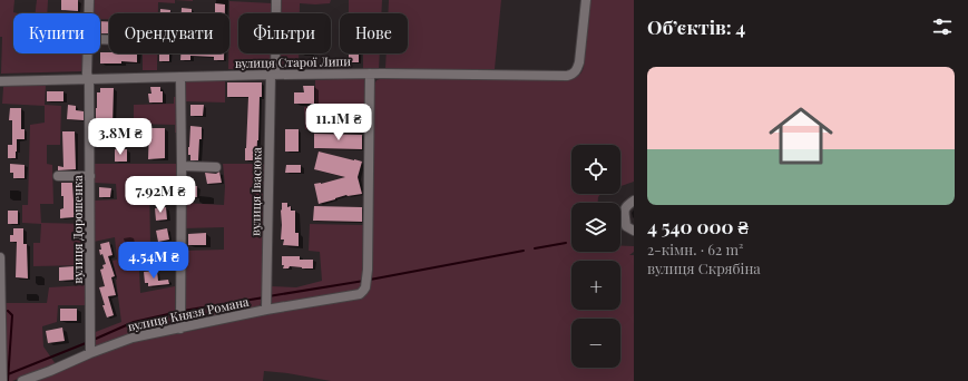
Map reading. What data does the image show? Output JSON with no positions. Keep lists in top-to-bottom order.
{
  "streets": {
    "street": [
      "вулиця Старої Липи",
      "вулиця Івасюка",
      "вулиця Дорошенка",
      "вулиця Князя Романа"
    ]
  },
  "crossings": [
    ["вулиця Старої Липи", "вулиця Івасюка"],
    ["вулиця Старої Липи", "вулиця Дорошенка"],
    ["вулиця Старої Липи", "вулиця Князя Романа"],
    ["вулиця Івасюка", "вулиця Князя Романа"],
    ["вулиця Дорошенка", "вулиця Князя Романа"]
  ],
  "page": {
    "heading": "Об’єктів: 4",
    "chip": [
      "Купити",
      "Орендувати",
      "Фільтри",
      "Нове"
    ],
    "list": [
      {
        "name": "4 540 000 ₴",
        "note": "2-кімн. · 62 m² · вулиця Скрябіна"
      }
    ],
    "price": [
      "11.1M ₴",
      "3.8M ₴",
      "7.92M ₴",
      "4.54M ₴"
    ],
    "map_buttons": ["+", "−"]
  }
}
